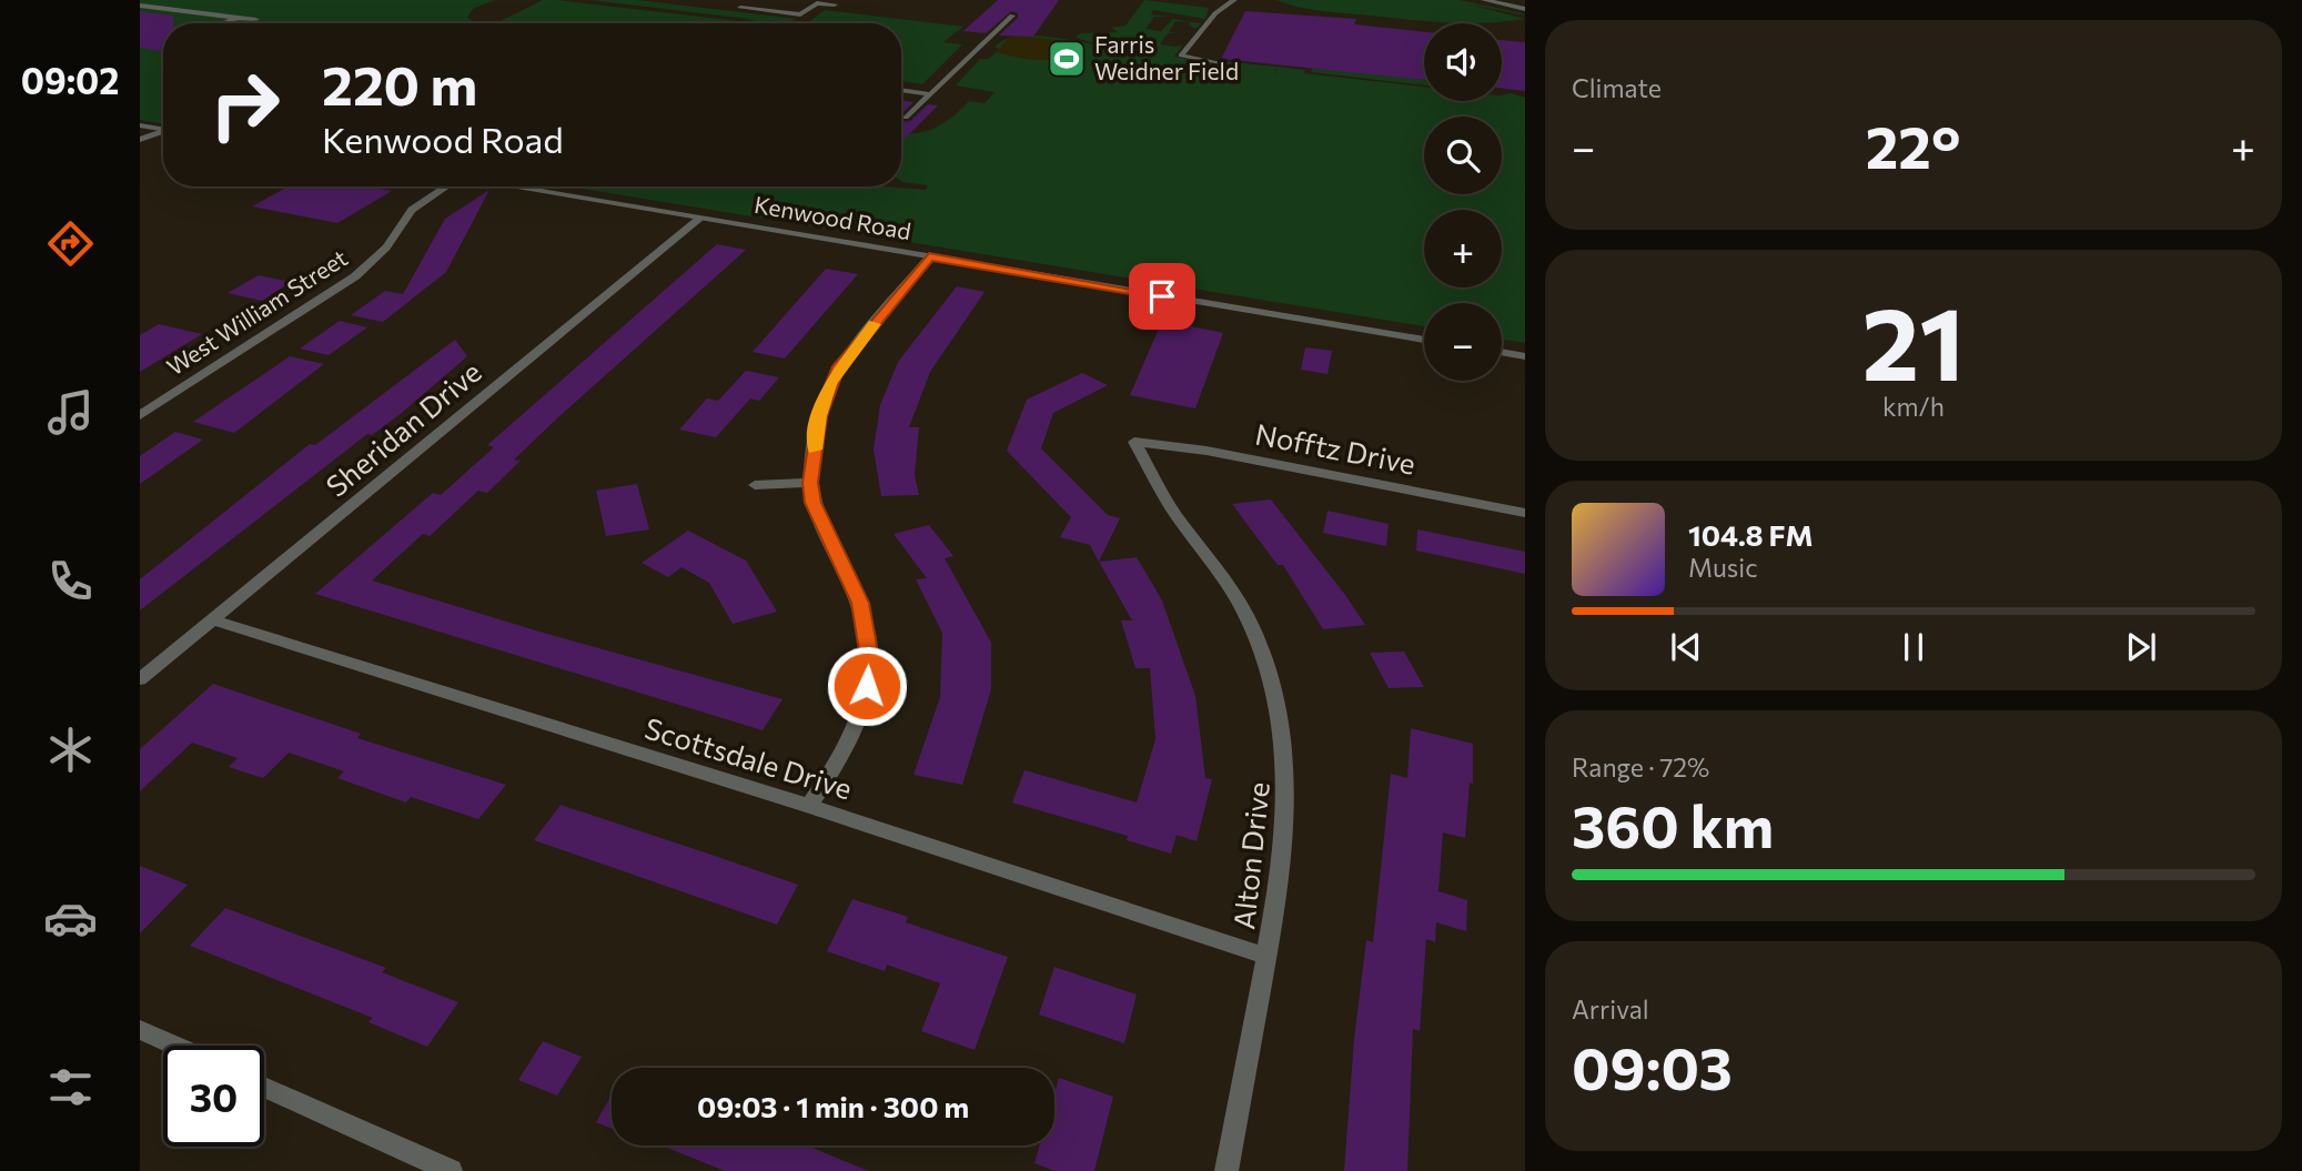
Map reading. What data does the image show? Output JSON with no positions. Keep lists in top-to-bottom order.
{
  "streets": {
    "street": [
      "Kenwood Road",
      "West William Street",
      "Sheridan Drive",
      "Nofftz Drive",
      "Scottsdale Drive",
      "Alton Drive"
    ]
  },
  "crossings": [
    ["Kenwood Road", "Sheridan Drive"],
    ["Sheridan Drive", "Scottsdale Drive"],
    ["Nofftz Drive", "Alton Drive"],
    ["Scottsdale Drive", "Alton Drive"]
  ],
  "places": {
    "sports": ["Farris Weidner Field"]
  },
  "page": {
    "tabs": "09:02",
    "tile": [
      "Climate",
      ["21", "km/h"],
      ["Range · 72%", "360 km"],
      ["Arrival", "09:03"]
    ],
    "map_buttons": ["+", "−"],
    "turn": ["220 m", "Kenwood Road"],
    "heat": ["−", "22°", "+"],
    "song": ["104.8 FM", "Music"],
    "limit": "30",
    "trip": "09:03 · 1 min · 300 m"
  }
}
